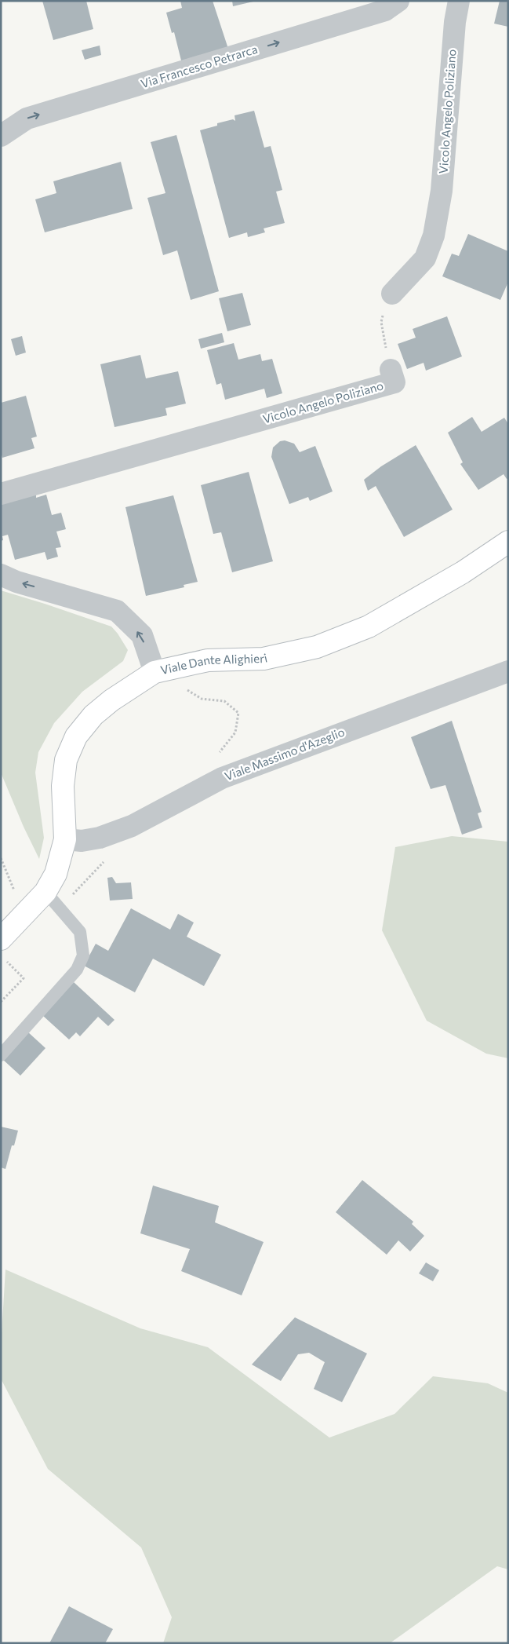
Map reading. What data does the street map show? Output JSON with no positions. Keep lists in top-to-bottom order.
{
  "streets": {
    "main road": ["Viale Dante Alighieri"],
    "street": ["Via Francesco Petrarca", "Vicolo Angelo Poliziano", "Viale Massimo d'Azeglio"]
  },
  "crossings": [
    ["Viale Dante Alighieri", "Viale Massimo d'Azeglio"]
  ],
  "one_way": ["Via Francesco Petrarca"]
}
